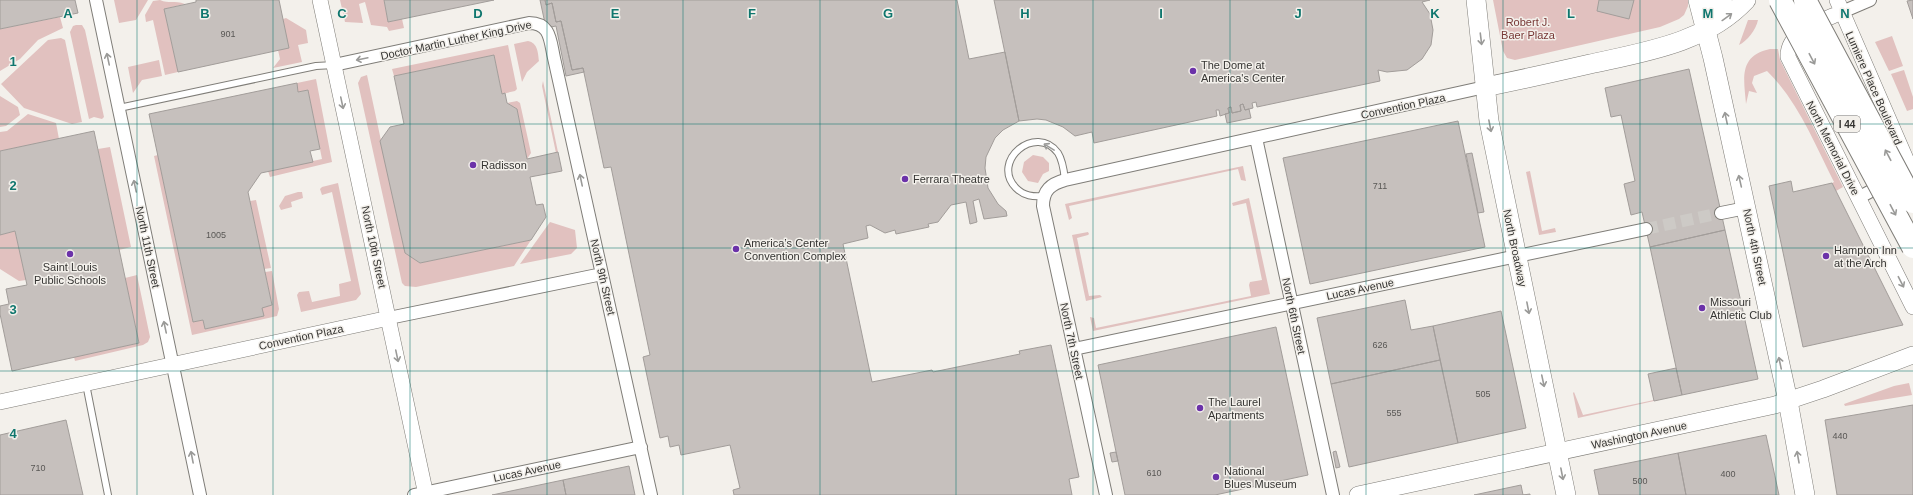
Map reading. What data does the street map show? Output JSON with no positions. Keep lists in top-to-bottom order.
{
  "streets": {
    "highway": ["I 44"],
    "main road": [
      "Convention Plaza",
      "North 4th Street",
      "North Broadway",
      "Washington Avenue"
    ],
    "street": [
      "Doctor Martin Luther King Drive",
      "Lumiere Place Boulevard",
      "North Memorial Drive",
      "North 11th Street",
      "North 10th Street",
      "North 9th Street",
      "Lucas Avenue",
      "North 6th Street",
      "North 7th Street"
    ]
  },
  "crossings": [
    ["Doctor Martin Luther King Drive", "North 10th Street"],
    ["Doctor Martin Luther King Drive", "North 9th Street"],
    ["Lumiere Place Boulevard", "North Memorial Drive"],
    ["Convention Plaza", "North 11th Street"],
    ["Convention Plaza", "North 10th Street"],
    ["Convention Plaza", "North 4th Street"],
    ["Convention Plaza", "North Broadway"],
    ["Convention Plaza", "North 9th Street"],
    ["Convention Plaza", "North 6th Street"],
    ["Convention Plaza", "North 7th Street"],
    ["North 10th Street", "Lucas Avenue"],
    ["North 4th Street", "Washington Avenue"],
    ["North Broadway", "Lucas Avenue"],
    ["North Broadway", "Washington Avenue"],
    ["North 9th Street", "Lucas Avenue"],
    ["Lucas Avenue", "North 6th Street"],
    ["Lucas Avenue", "North 7th Street"]
  ],
  "one_way": [
    "Doctor Martin Luther King Drive",
    "North 11th Street",
    "North 10th Street",
    "North 4th Street",
    "North Broadway",
    "North 9th Street"
  ],
  "parks": ["Robert J. Baer Plaza"],
  "places": [
    "The Dome at America's Center",
    "Radisson",
    "Ferrara Theatre",
    "America’s Center Convention Complex",
    "Saint Louis Public Schools",
    "Hampton Inn at the Arch",
    "Missouri Athletic Club",
    "The Laurel Apartments",
    "National Blues Museum"
  ],
  "house_numbers": [
    "901",
    "711",
    "1005",
    "626",
    "505",
    "555",
    "440",
    "710",
    "610",
    "400",
    "500"
  ],
  "grid": {
    "columns": [
      "A",
      "B",
      "C",
      "D",
      "E",
      "F",
      "G",
      "H",
      "I",
      "J",
      "K",
      "L",
      "M",
      "N"
    ],
    "rows": [
      "1",
      "2",
      "3",
      "4"
    ]
  }
}
